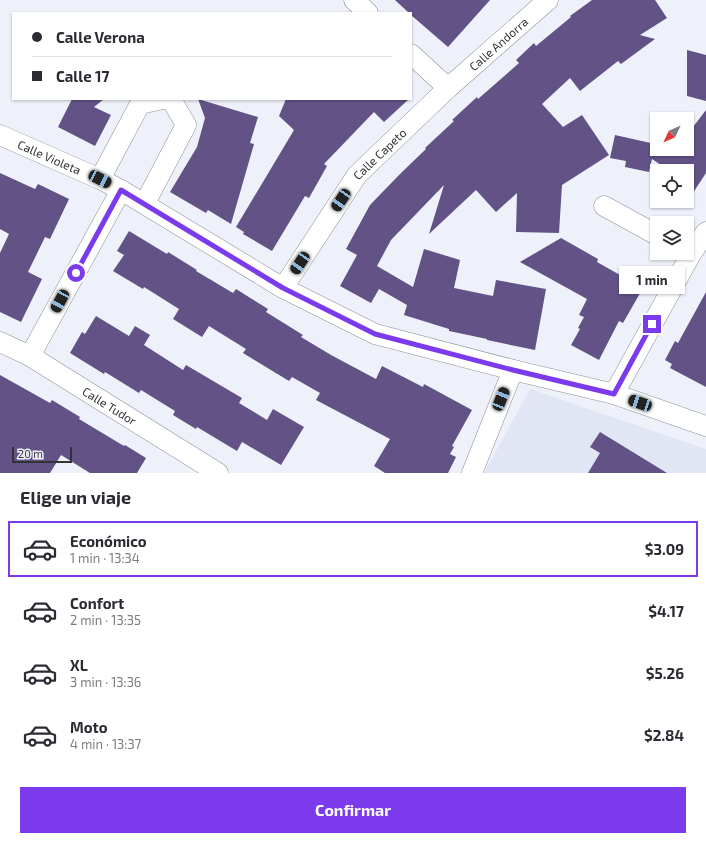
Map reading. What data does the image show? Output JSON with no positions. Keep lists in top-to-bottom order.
{
  "streets": {
    "street": [
      "Calle Andorra",
      "Calle Capeto",
      "Calle Violeta",
      "Calle Tudor"
    ]
  },
  "crossings": [
    ["Calle Andorra", "Calle Capeto"],
    ["Calle Capeto", "Calle Violeta"]
  ],
  "scale_bar": "20 m",
  "north": "bottom left",
  "page": {
    "banner": ["Calle Verona", "Calle 17"],
    "bubble": "1 min",
    "scale": "20 m",
    "heading": "Elige un viaje",
    "list": [
      {
        "name": "Económico",
        "note": "1 min · 13:34",
        "value": "$3.09"
      },
      {
        "name": "Confort",
        "note": "2 min · 13:35",
        "value": "$4.17"
      },
      {
        "name": "XL",
        "note": "3 min · 13:36",
        "value": "$5.26"
      },
      {
        "name": "Moto",
        "note": "4 min · 13:37",
        "value": "$2.84"
      }
    ],
    "buttons": "Confirmar"
  }
}
